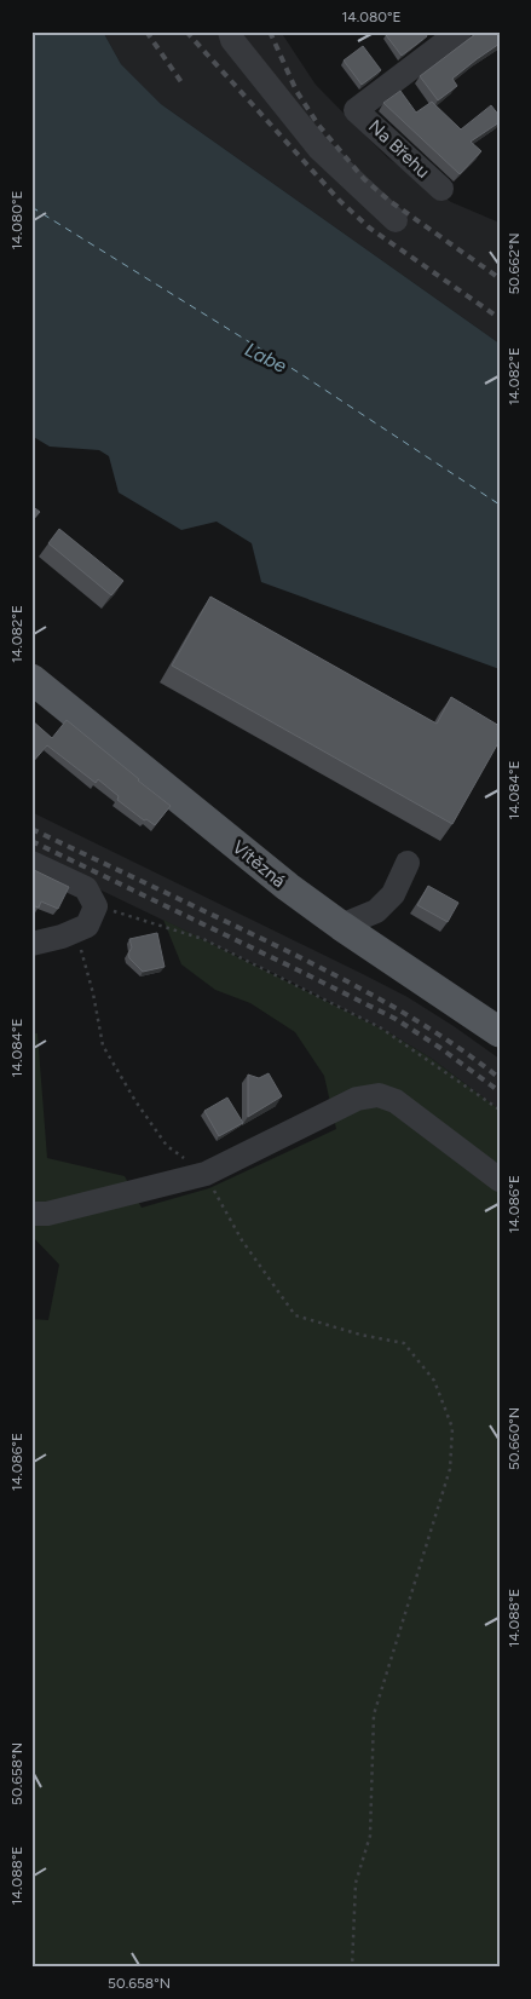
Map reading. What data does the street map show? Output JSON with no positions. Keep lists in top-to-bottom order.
{
  "streets": {
    "main road": ["Vítězná"],
    "street": ["Na Břehu"]
  },
  "water": ["Labe"],
  "coordinates": [
    "14.080°E",
    "50.662°N",
    "14.082°E",
    "14.084°E",
    "14.086°E",
    "50.660°N",
    "14.088°E",
    "50.658°N"
  ]
}
